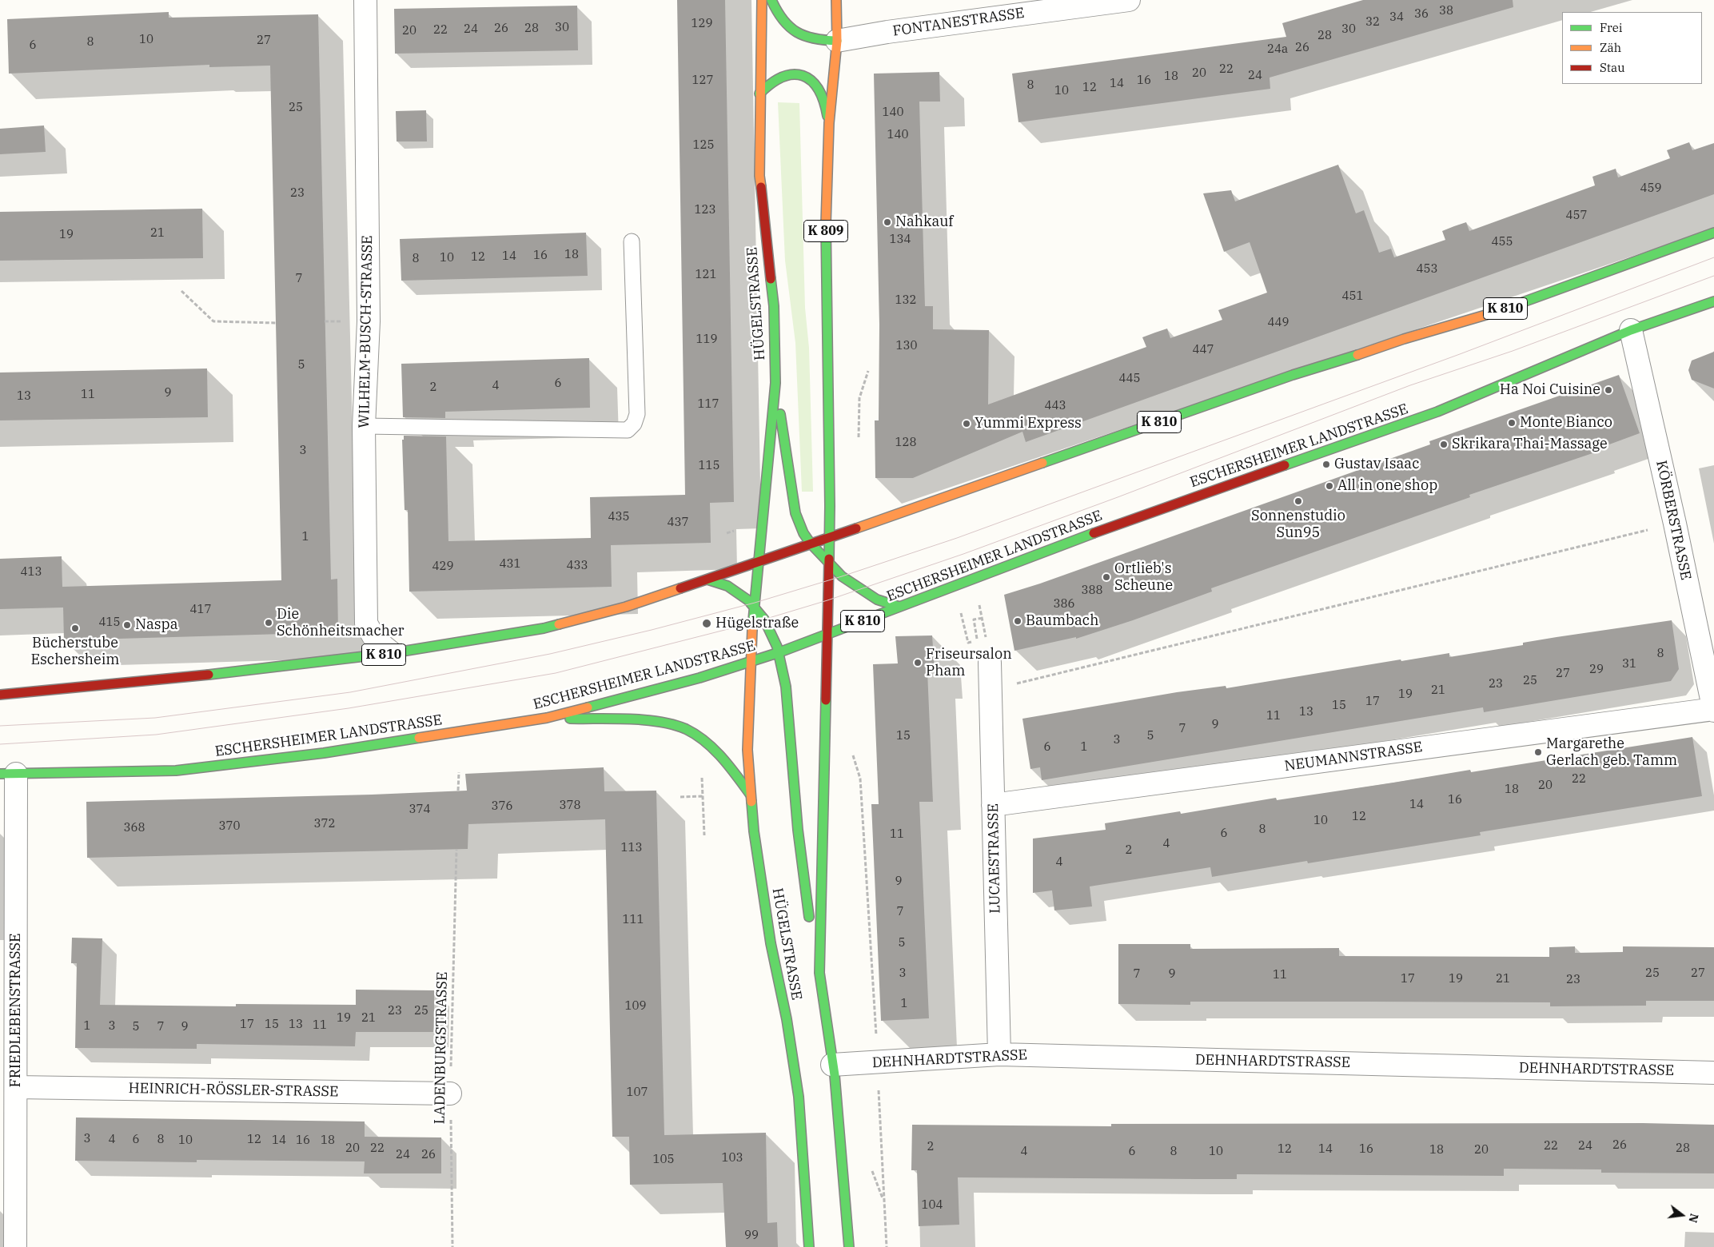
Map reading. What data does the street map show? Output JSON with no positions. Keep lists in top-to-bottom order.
{
  "streets": {
    "main road": [
      "K 809",
      "HÜGELSTRASSE",
      "K 810",
      "ESCHERSHEIMER LANDSTRASSE"
    ],
    "street": [
      "FONTANESTRASSE",
      "WILHELM-BUSCH-STRASSE",
      "KÖRBERSTRASSE",
      "NEUMANNSTRASSE",
      "LUCAESTRASSE",
      "FRIEDLEBENSTRASSE",
      "DEHNHARDTSTRASSE",
      "HEINRICH-RÖSSLER-STRASSE"
    ],
    "path": ["LADENBURGSTRASSE"]
  },
  "crossings": [
    ["FONTANESTRASSE", "HÜGELSTRASSE"],
    ["HÜGELSTRASSE", "K 810"],
    ["HÜGELSTRASSE", "ESCHERSHEIMER LANDSTRASSE"],
    ["HÜGELSTRASSE", "DEHNHARDTSTRASSE"],
    ["K 810", "WILHELM-BUSCH-STRASSE"],
    ["ESCHERSHEIMER LANDSTRASSE", "KÖRBERSTRASSE"],
    ["ESCHERSHEIMER LANDSTRASSE", "FRIEDLEBENSTRASSE"],
    ["KÖRBERSTRASSE", "NEUMANNSTRASSE"],
    ["NEUMANNSTRASSE", "LUCAESTRASSE"],
    ["LUCAESTRASSE", "DEHNHARDTSTRASSE"],
    ["FRIEDLEBENSTRASSE", "HEINRICH-RÖSSLER-STRASSE"],
    ["LADENBURGSTRASSE", "HEINRICH-RÖSSLER-STRASSE"]
  ],
  "places": [
    "Nahkauf",
    "Ha Noi Cuisine",
    "Monte Bianco",
    "Yummi Express",
    "Skrikara Thai-Massage",
    "Gustav Isaac",
    "All in one shop",
    "Sonnenstudio Sun95",
    "Ortlieb's Scheune",
    "Baumbach",
    "Die Schönheitsmacher",
    "Hügelstraße",
    "Naspa",
    "Bücherstube Eschersheim",
    "Friseursalon Pham",
    "Margarethe Gerlach geb. Tamm"
  ],
  "house_numbers": [
    "38",
    "36",
    "34",
    "32",
    "129",
    "30",
    "26",
    "28",
    "24",
    "30",
    "22",
    "20",
    "28",
    "10",
    "27",
    "8",
    "6",
    "26",
    "24a",
    "22",
    "20",
    "24",
    "18",
    "127",
    "16",
    "14",
    "8",
    "12",
    "10",
    "25",
    "140",
    "140",
    "125",
    "459",
    "23",
    "123",
    "457",
    "21",
    "19",
    "134",
    "455",
    "18",
    "16",
    "14",
    "12",
    "10",
    "8",
    "453",
    "121",
    "7",
    "451",
    "132",
    "449",
    "119",
    "130",
    "447",
    "5",
    "445",
    "6",
    "4",
    "2",
    "9",
    "11",
    "13",
    "117",
    "443",
    "128",
    "3",
    "115",
    "435",
    "437",
    "1",
    "431",
    "433",
    "429",
    "413",
    "388",
    "386",
    "417",
    "415",
    "8",
    "31",
    "29",
    "27",
    "25",
    "23",
    "21",
    "19",
    "17",
    "15",
    "13",
    "11",
    "9",
    "7",
    "15",
    "5",
    "3",
    "6",
    "1",
    "22",
    "20",
    "18",
    "16",
    "14",
    "378",
    "376",
    "374",
    "12",
    "10",
    "372",
    "370",
    "368",
    "8",
    "6",
    "11",
    "4",
    "113",
    "2",
    "4",
    "9",
    "7",
    "111",
    "5",
    "3",
    "25",
    "27",
    "7",
    "9",
    "11",
    "17",
    "19",
    "21",
    "23",
    "1",
    "109",
    "23",
    "25",
    "19",
    "21",
    "17",
    "15",
    "13",
    "11",
    "1",
    "3",
    "5",
    "7",
    "9",
    "107",
    "3",
    "4",
    "6",
    "8",
    "12",
    "10",
    "14",
    "16",
    "18",
    "26",
    "22",
    "24",
    "2",
    "20",
    "22",
    "28",
    "12",
    "14",
    "16",
    "18",
    "20",
    "4",
    "6",
    "8",
    "10",
    "24",
    "26",
    "103",
    "105",
    "104",
    "99"
  ],
  "legend": ["Frei", "Zäh", "Stau"],
  "north": "right"
}
